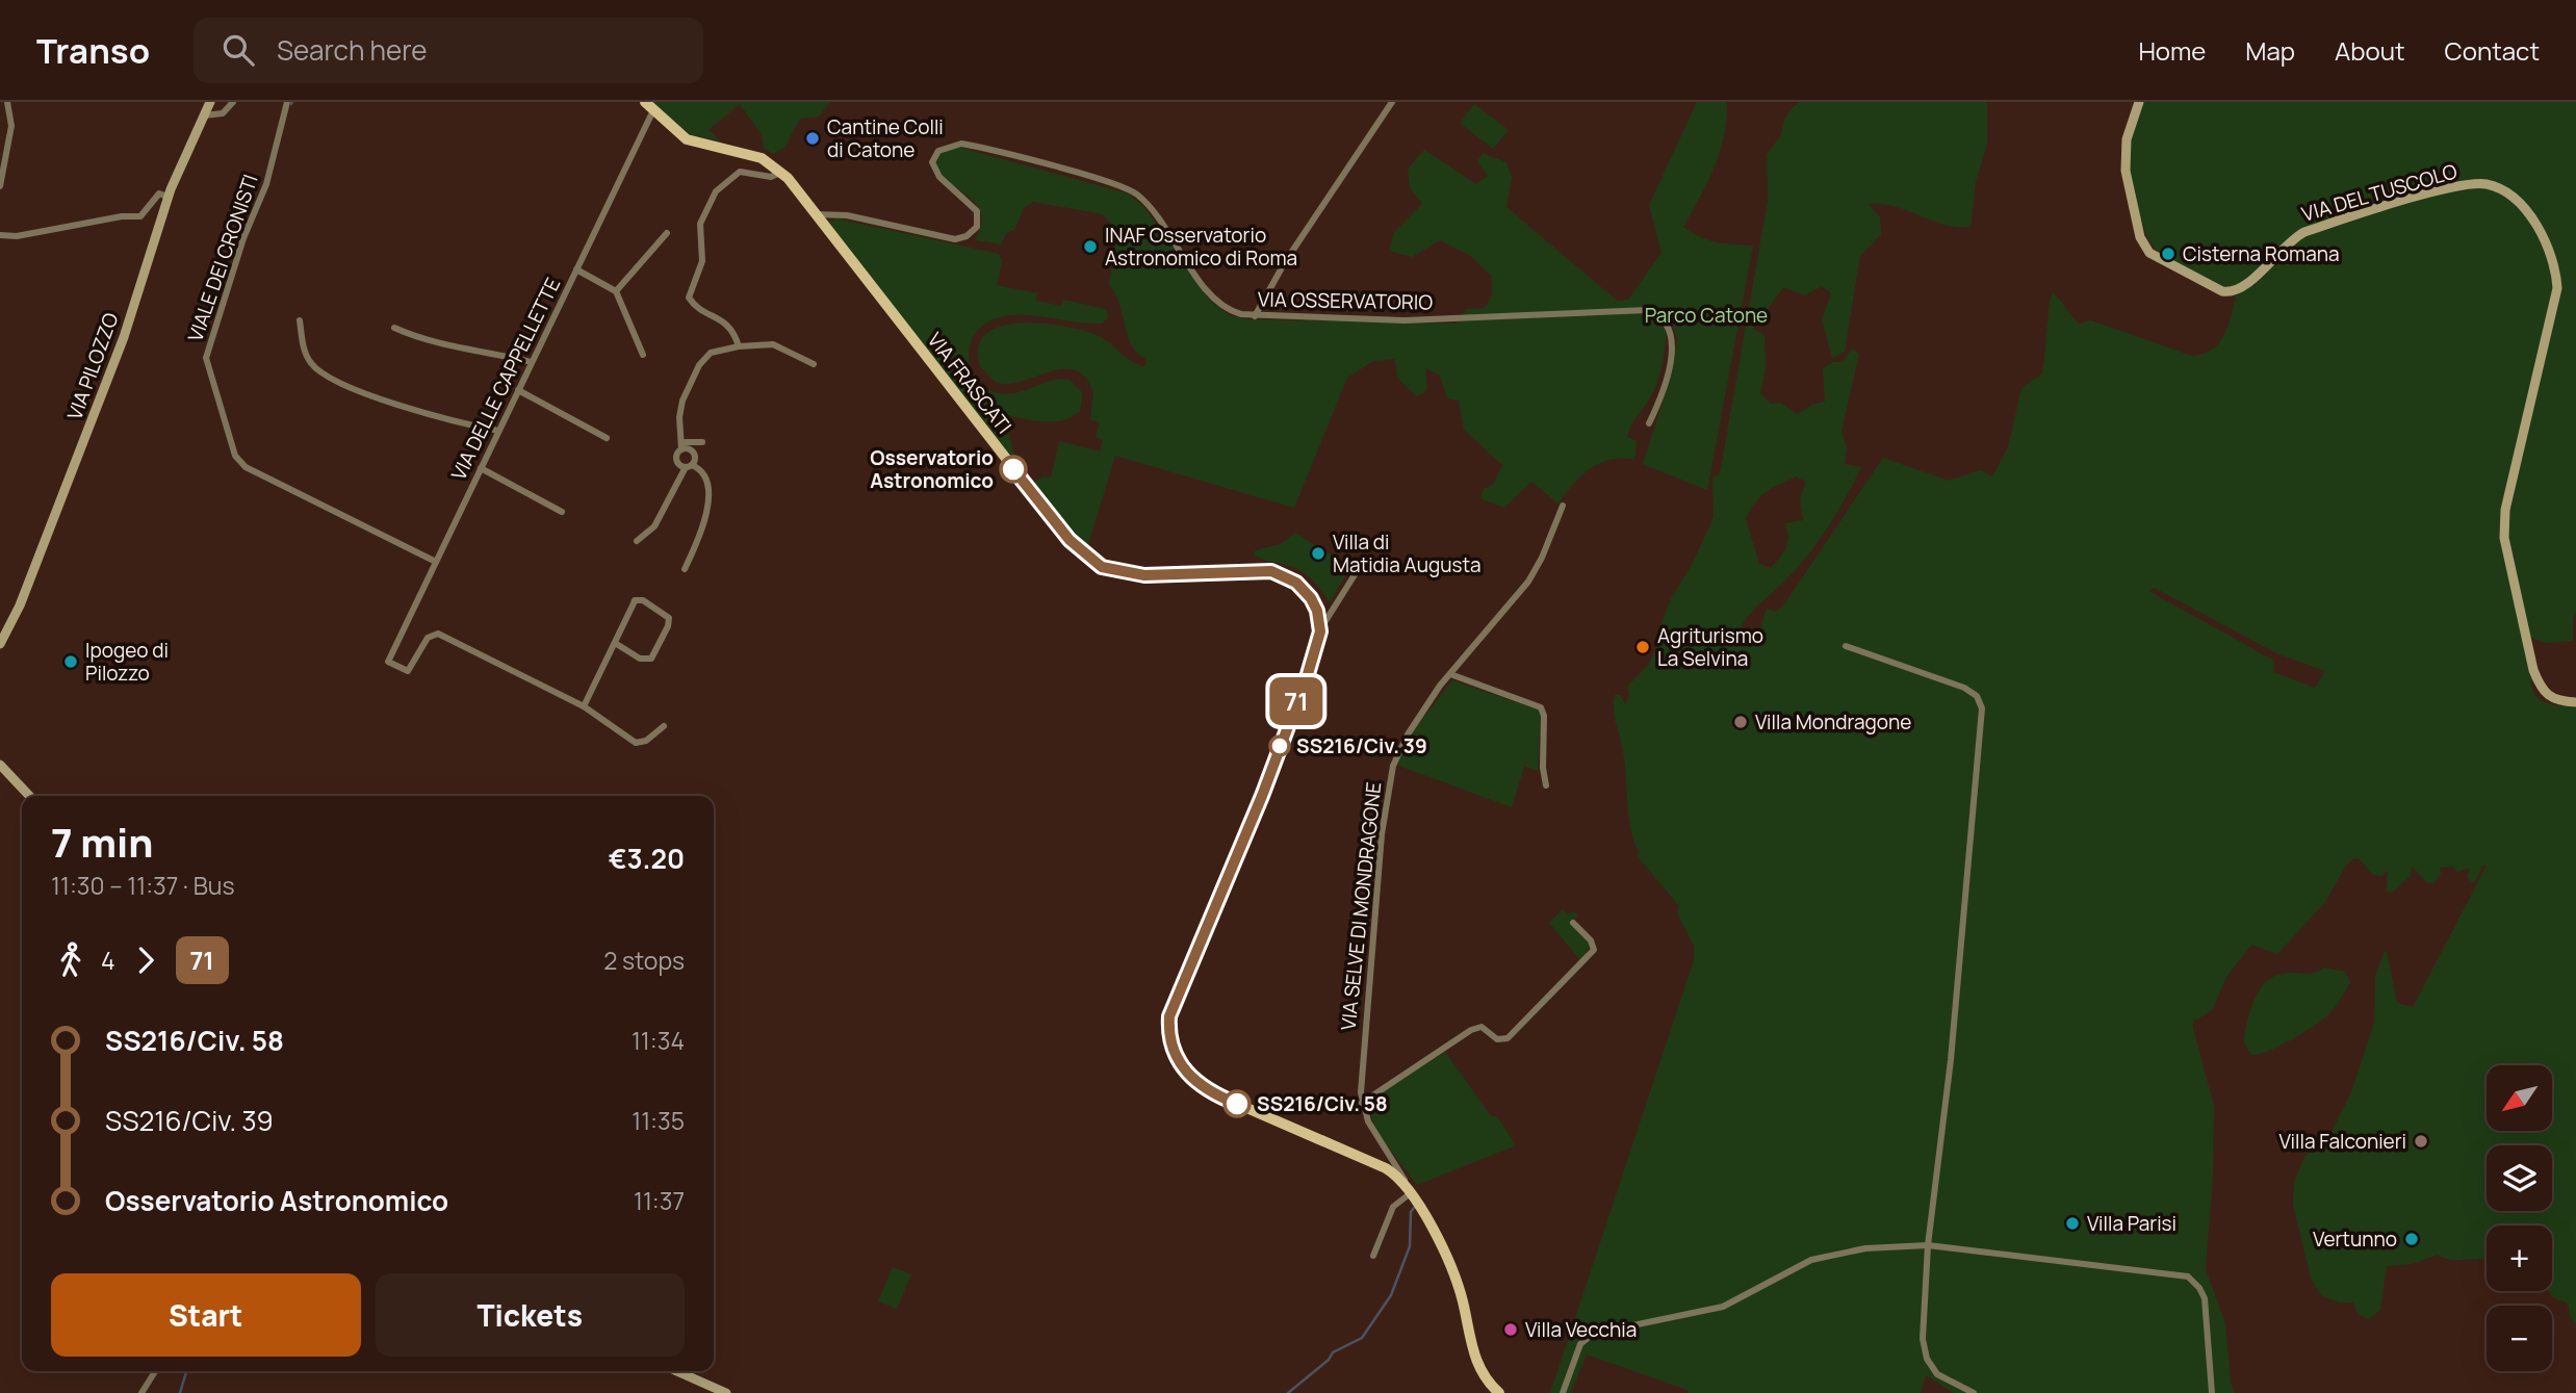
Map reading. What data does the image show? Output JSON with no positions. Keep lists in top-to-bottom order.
{
  "streets": {
    "main road": ["VIA FRASCATI"],
    "street": [
      "VIA DEL TUSCOLO",
      "VIALE DEI CRONISTI",
      "VIA OSSERVATORIO",
      "VIA PILOZZO",
      "VIA DELLE CAPPELLETTE",
      "VIA SELVE DI MONDRAGONE"
    ]
  },
  "crossings": [
    ["VIALE DEI CRONISTI", "VIA DELLE CAPPELLETTE"],
    ["VIA OSSERVATORIO", "VIA FRASCATI"],
    ["VIA DELLE CAPPELLETTE", "VIA FRASCATI"]
  ],
  "parks": ["Parco Catone"],
  "places": [
    "Cantine Colli di Catone",
    "INAF Osservatorio Astronomico di Roma",
    "Cisterna Romana",
    "Osservatorio Astronomico",
    "Villa di Matidia Augusta",
    "Agriturismo La Selvina",
    "Ipogeo di Pilozzo",
    "Villa Mondragone",
    "SS216/Civ. 39",
    "SS216/Civ. 58",
    "Villa Falconieri",
    "Villa Parisi",
    "Vertunno",
    "Villa Vecchia"
  ],
  "lines": ["bus line 71"],
  "north": "bottom left",
  "page": {
    "header": "Transo",
    "search": "Search here",
    "nav": [
      "Home",
      "Map",
      "About",
      "Contact"
    ],
    "on_map": "71",
    "heading": ["7 min", "11:30 – 11:37 · Bus", "€3.20"],
    "legs": ["4", "71", "2 stops"],
    "list": [
      {
        "name": "SS216/Civ. 58",
        "value": "11:34"
      },
      {
        "name": "SS216/Civ. 39",
        "value": "11:35"
      },
      {
        "name": "Osservatorio Astronomico",
        "value": "11:37"
      }
    ],
    "map_buttons": ["+", "−"],
    "buttons": ["Start", "Tickets"]
  }
}
